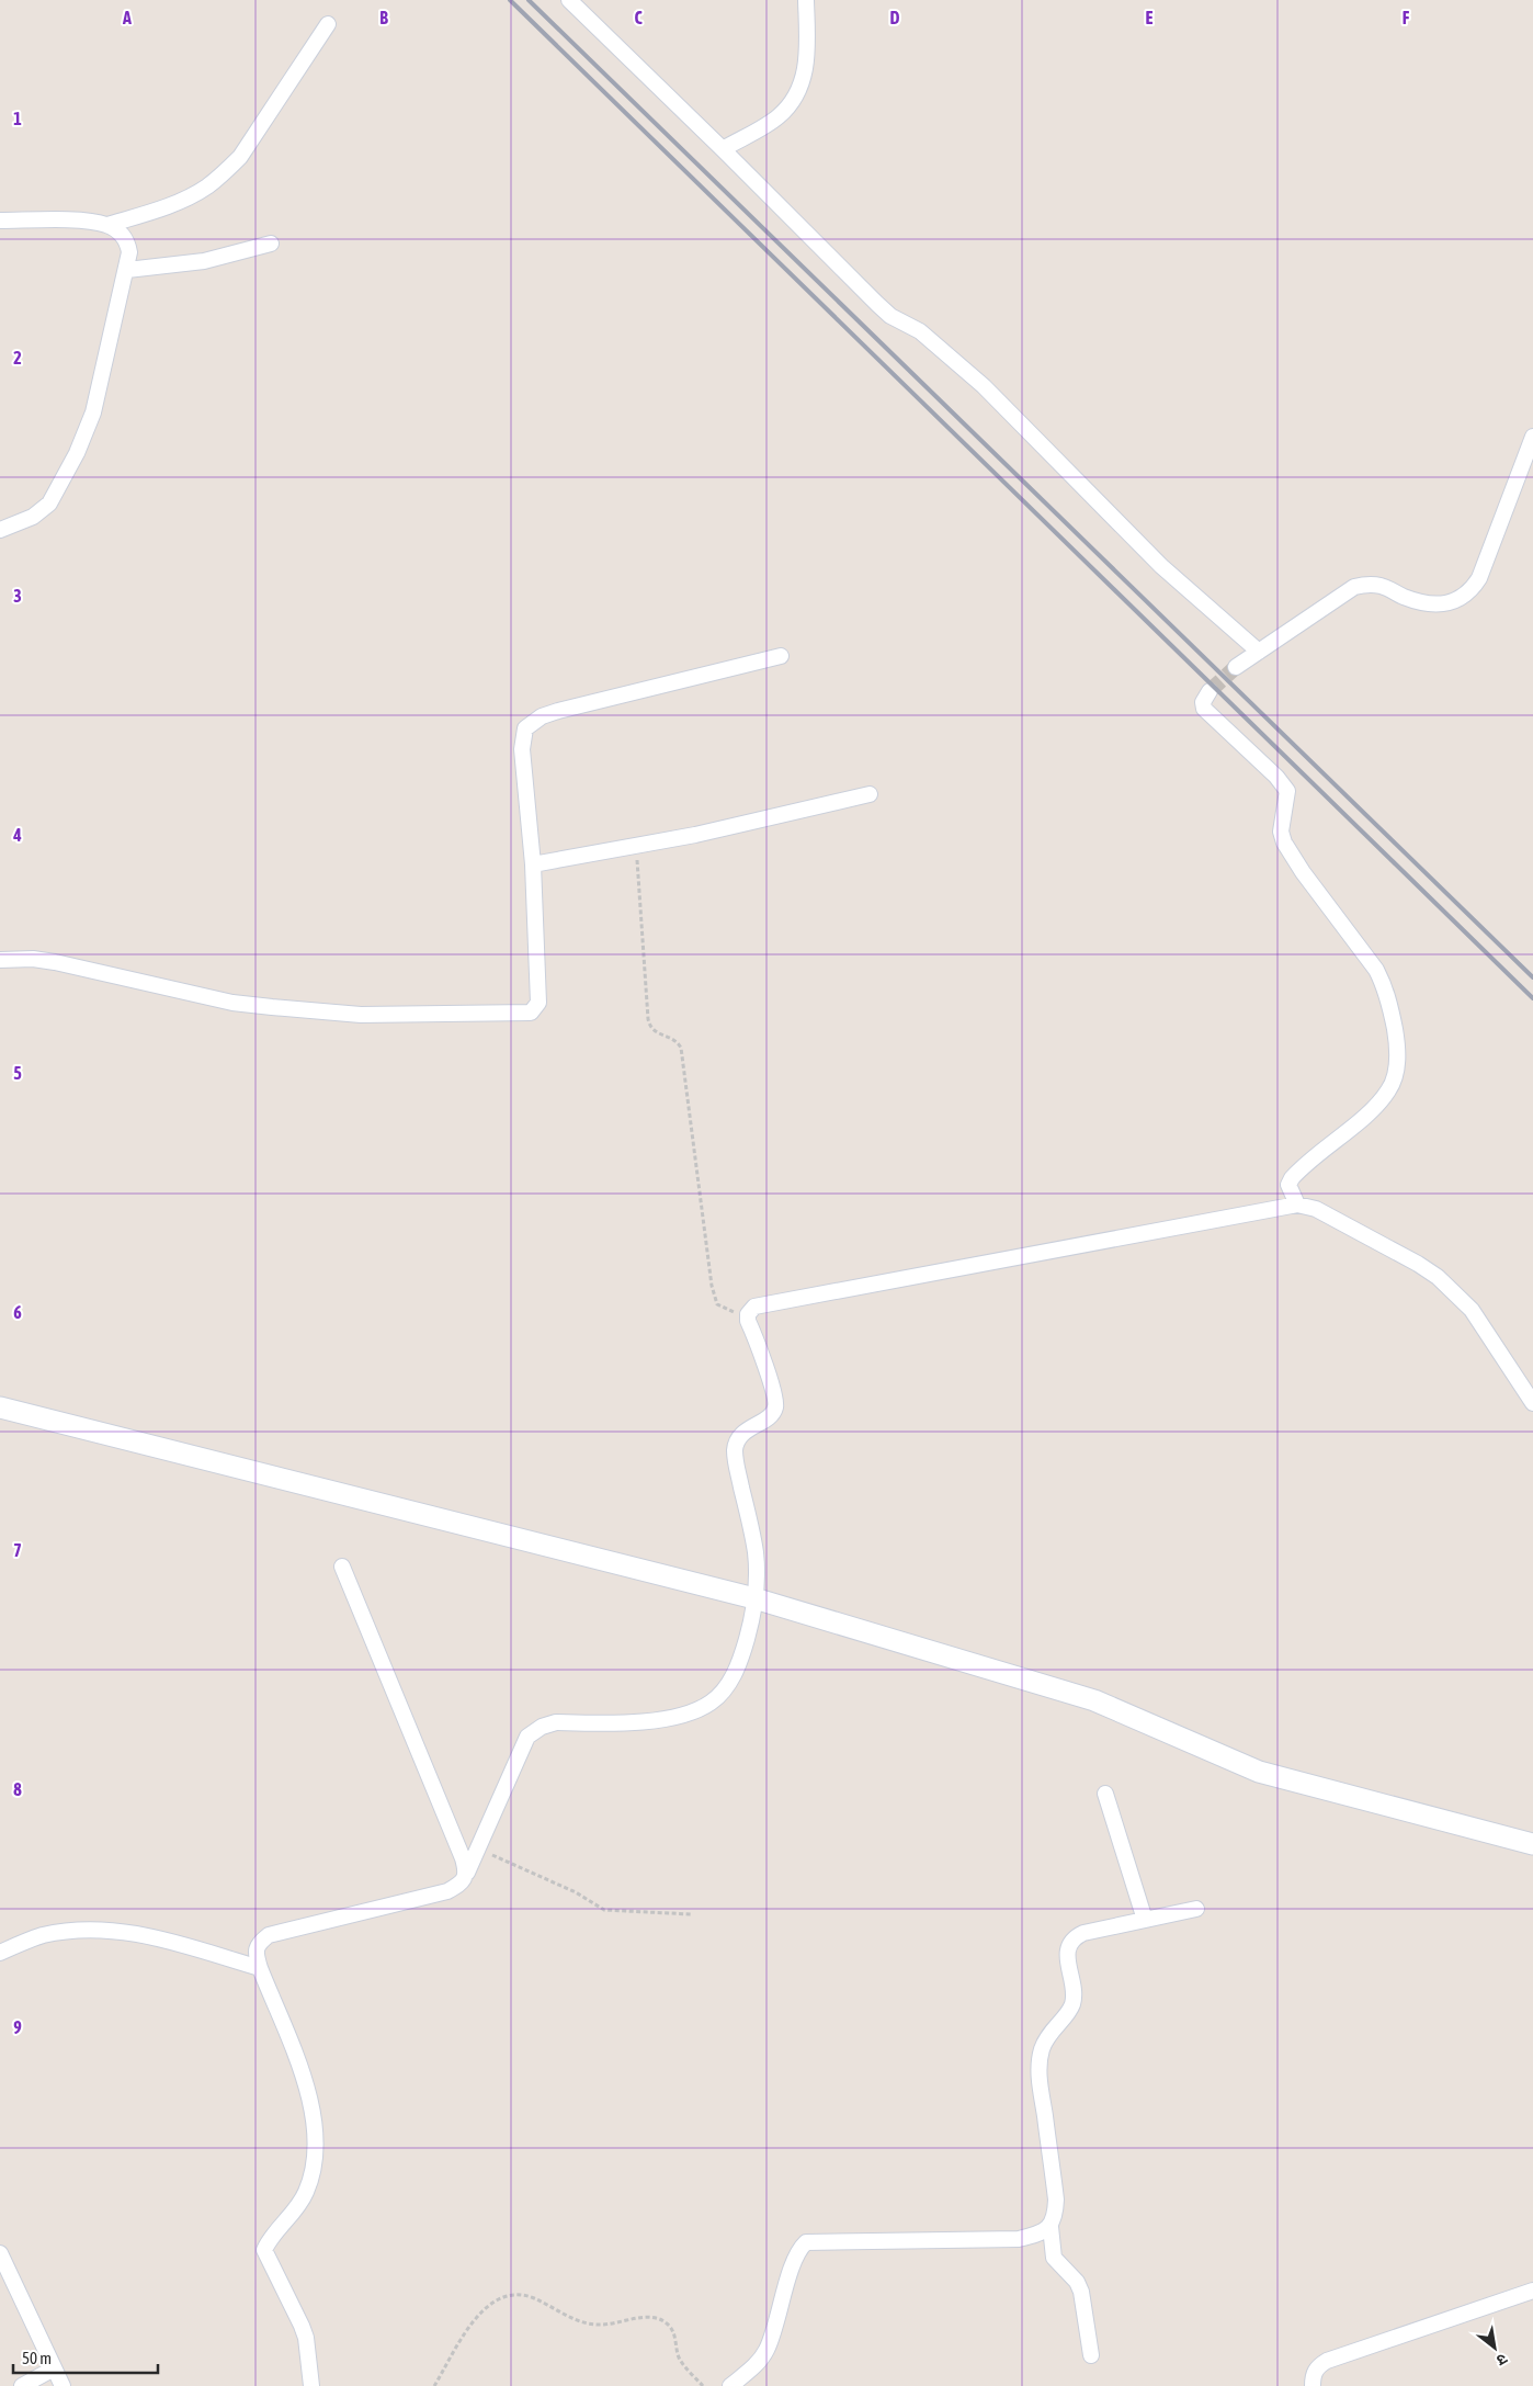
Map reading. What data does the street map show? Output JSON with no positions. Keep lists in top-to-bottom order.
{
  "scale_bar": "50 m",
  "north": "bottom right",
  "grid": {
    "columns": [
      "A",
      "B",
      "C",
      "D",
      "E",
      "F"
    ],
    "rows": [
      "1",
      "2",
      "3",
      "4",
      "5",
      "6",
      "7",
      "8",
      "9"
    ]
  }
}
